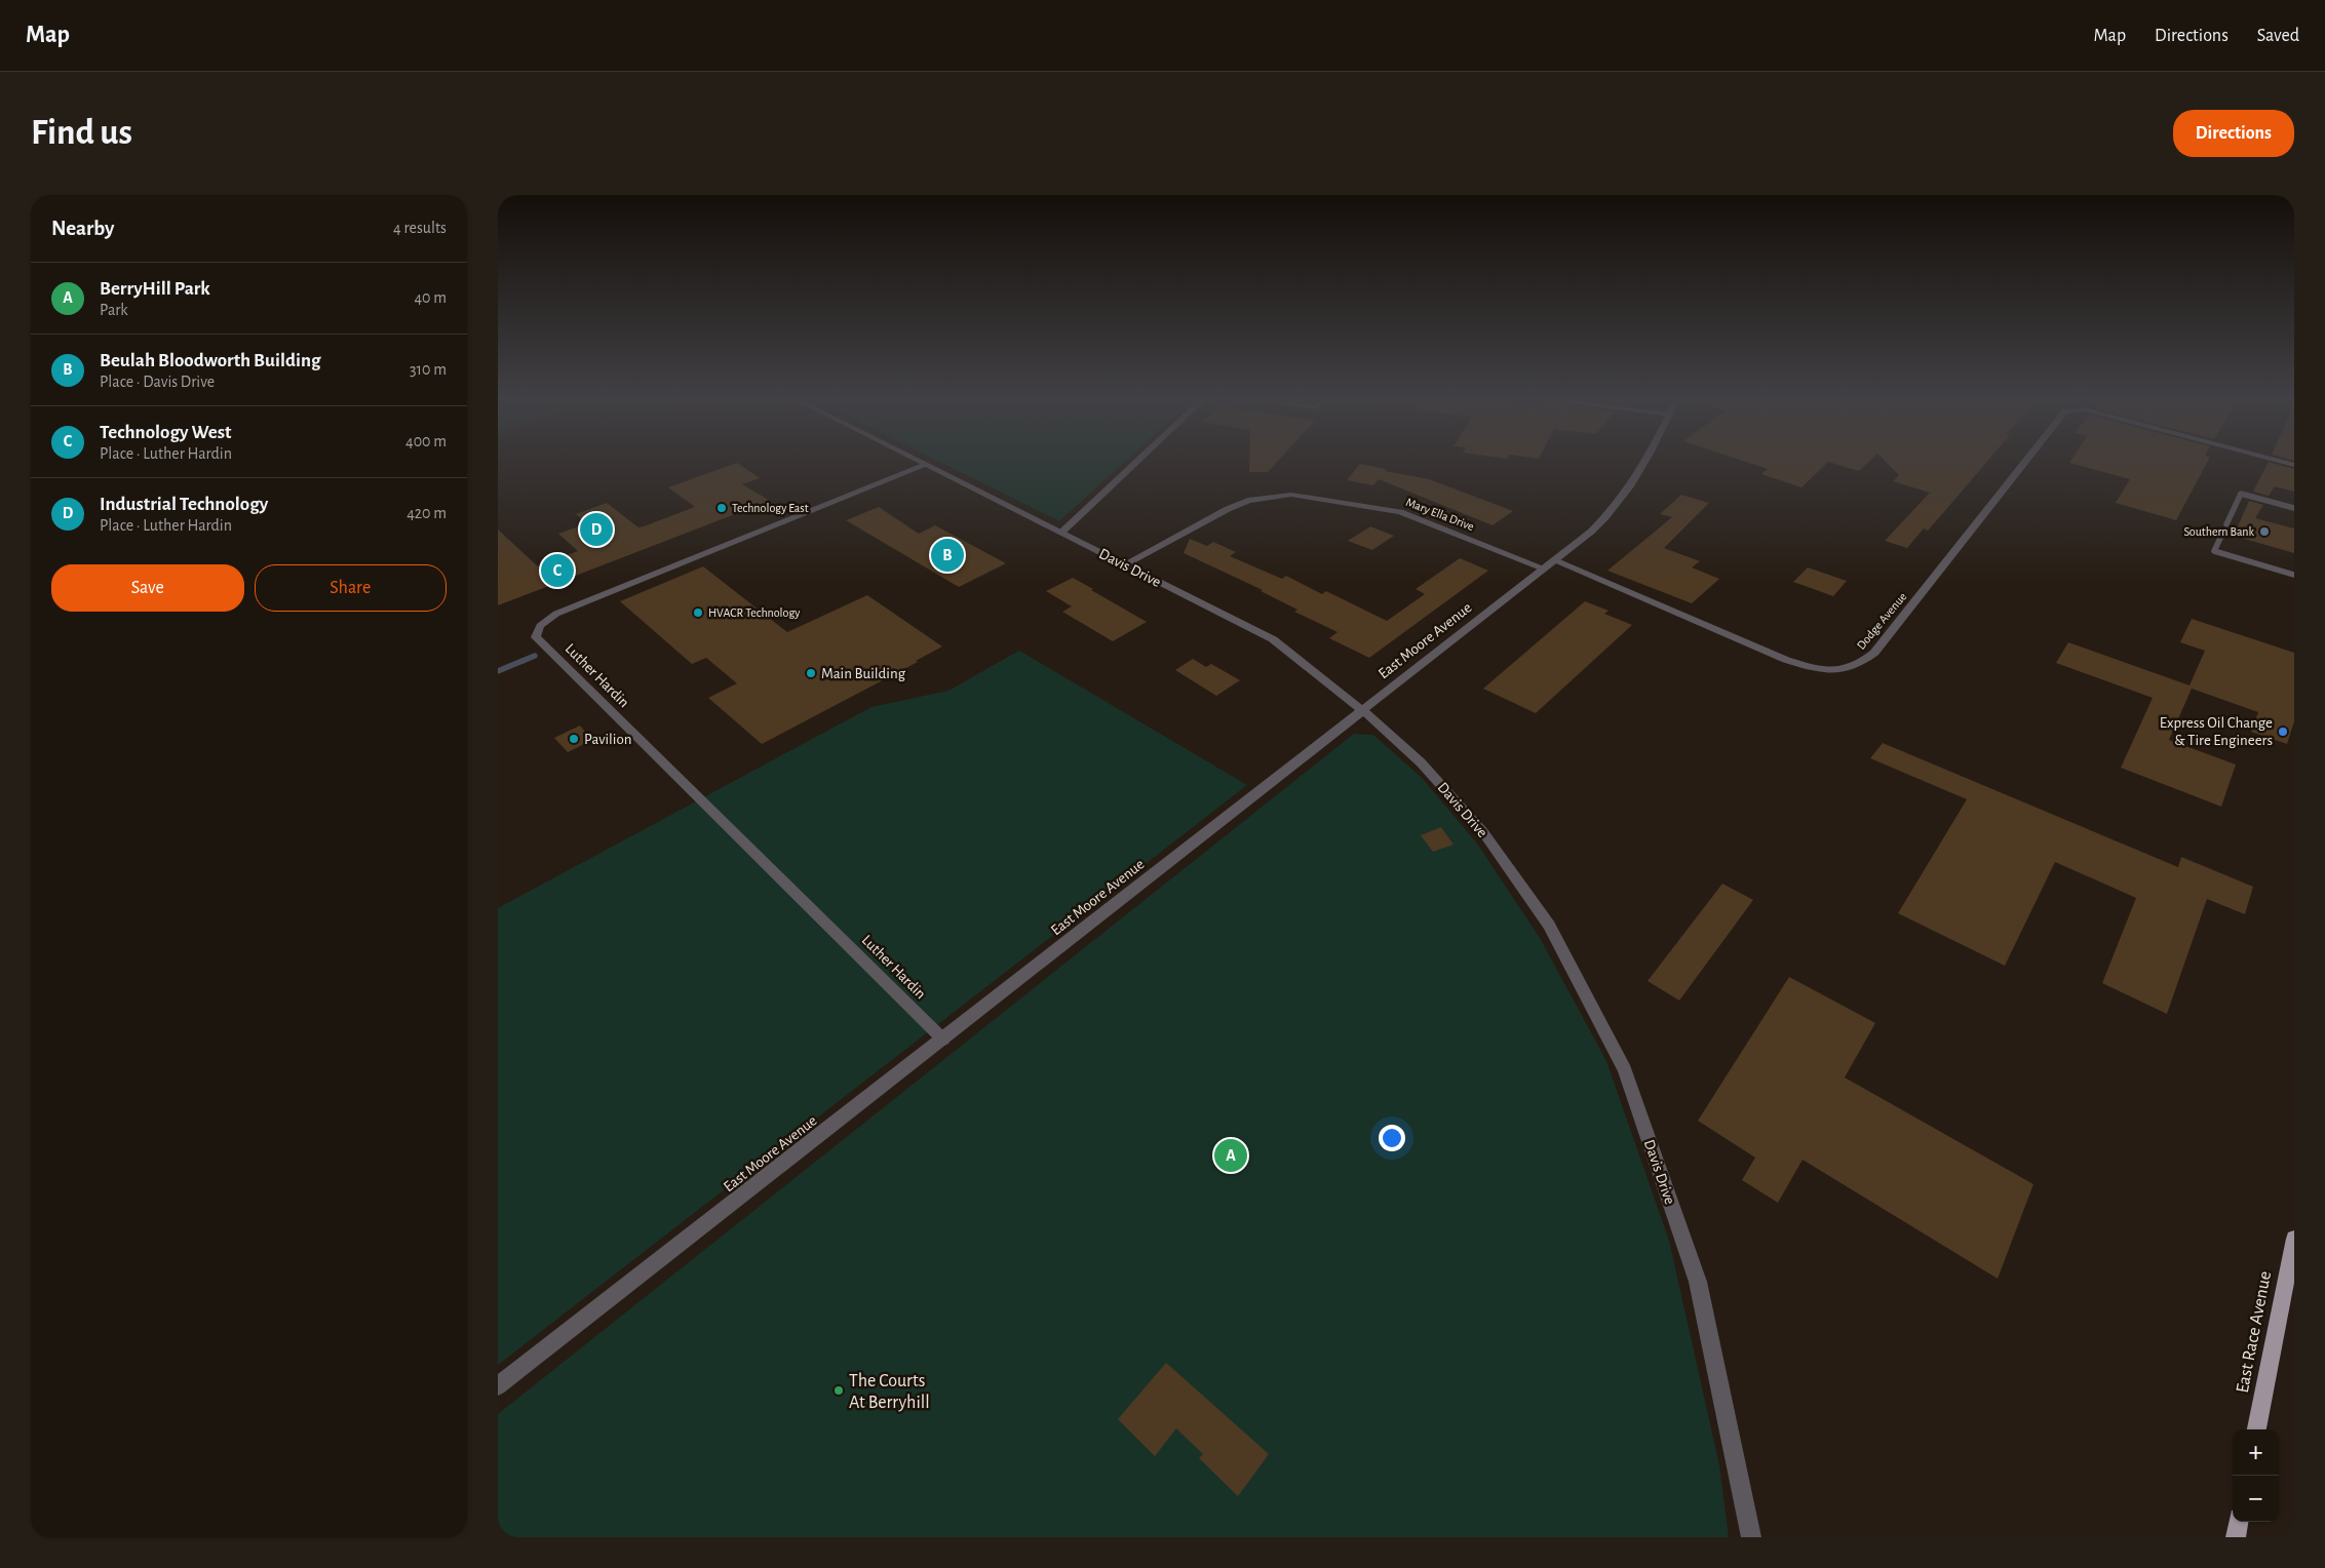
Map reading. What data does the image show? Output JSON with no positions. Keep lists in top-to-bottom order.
{
  "streets": {
    "main road": ["East Race Avenue"],
    "street": [
      "Mary Ella Drive",
      "Davis Drive",
      "Dodge Avenue",
      "East Moore Avenue",
      "Luther Hardin"
    ]
  },
  "crossings": [
    ["Mary Ella Drive", "Davis Drive"],
    ["Mary Ella Drive", "Dodge Avenue"],
    ["Mary Ella Drive", "East Moore Avenue"],
    ["Davis Drive", "East Moore Avenue"],
    ["Davis Drive", "Luther Hardin"],
    ["Dodge Avenue", "East Moore Avenue"],
    ["East Moore Avenue", "Luther Hardin"]
  ],
  "places": [
    "Technology East",
    "Southern Bank",
    "HVACR Technology",
    "Main Building",
    "Express Oil Change & Tire Engineers",
    "Pavilion",
    "The Courts At Berryhill"
  ],
  "page": {
    "header": "Map",
    "nav": ["Map", "Directions", "Saved"],
    "buttons": [
      "Directions",
      ["Save", "Share"]
    ],
    "title": "Find us",
    "heading": ["Nearby", "4 results"],
    "list": [
      {
        "mark": "A",
        "name": "BerryHill Park",
        "note": "Park",
        "value": "40 m"
      },
      {
        "mark": "B",
        "name": "Beulah Bloodworth Building",
        "note": "Place · Davis Drive",
        "value": "310 m"
      },
      {
        "mark": "C",
        "name": "Technology West",
        "note": "Place · Luther Hardin",
        "value": "400 m"
      },
      {
        "mark": "D",
        "name": "Industrial Technology",
        "note": "Place · Luther Hardin",
        "value": "420 m"
      }
    ],
    "pins": [
      "D",
      "B",
      "C",
      "A"
    ],
    "map_buttons": ["+", "−"]
  }
}
